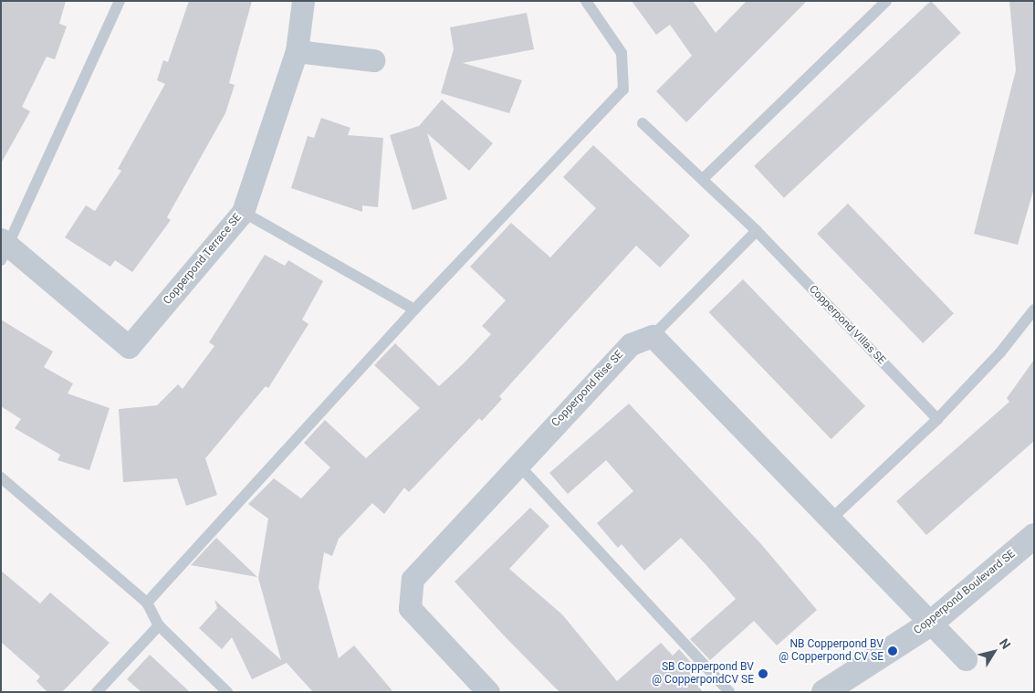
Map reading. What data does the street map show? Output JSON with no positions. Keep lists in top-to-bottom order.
{
  "streets": {
    "street": ["Copperpond Terrace SE", "Copperpond Rise SE", "Copperpond Boulevard SE"],
    "lane": ["Copperpond Villas SE"]
  },
  "places": ["NB Copperpond BV @ Copperpond CV SE", "SB Copperpond BV @ CopperpondCV SE"],
  "north": "top right"
}
